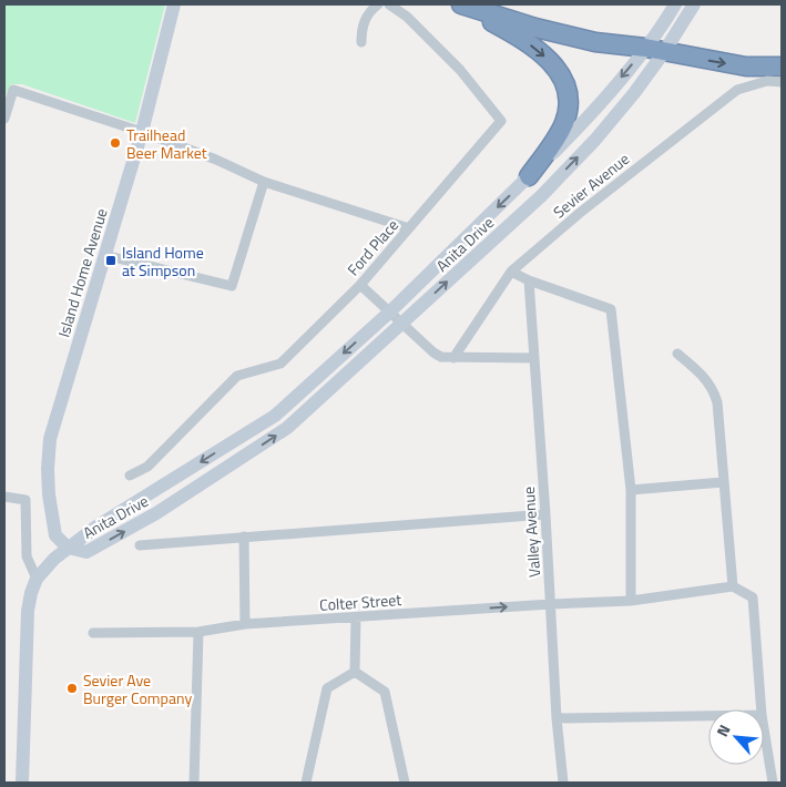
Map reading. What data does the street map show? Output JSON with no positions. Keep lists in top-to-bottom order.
{
  "streets": {
    "main road": ["Anita Drive", "Island Home Avenue"],
    "street": [
      "Sevier Avenue",
      "Ford Place",
      "Valley Avenue",
      "Colter Street"
    ]
  },
  "crossings": [
    ["Anita Drive", "Island Home Avenue"],
    ["Valley Avenue", "Colter Street"]
  ],
  "places": {
    "other": ["Trailhead Beer Market", "Sevier Ave Burger Company"],
    "transit": ["Island Home at Simpson"]
  },
  "north": "top left"
}
